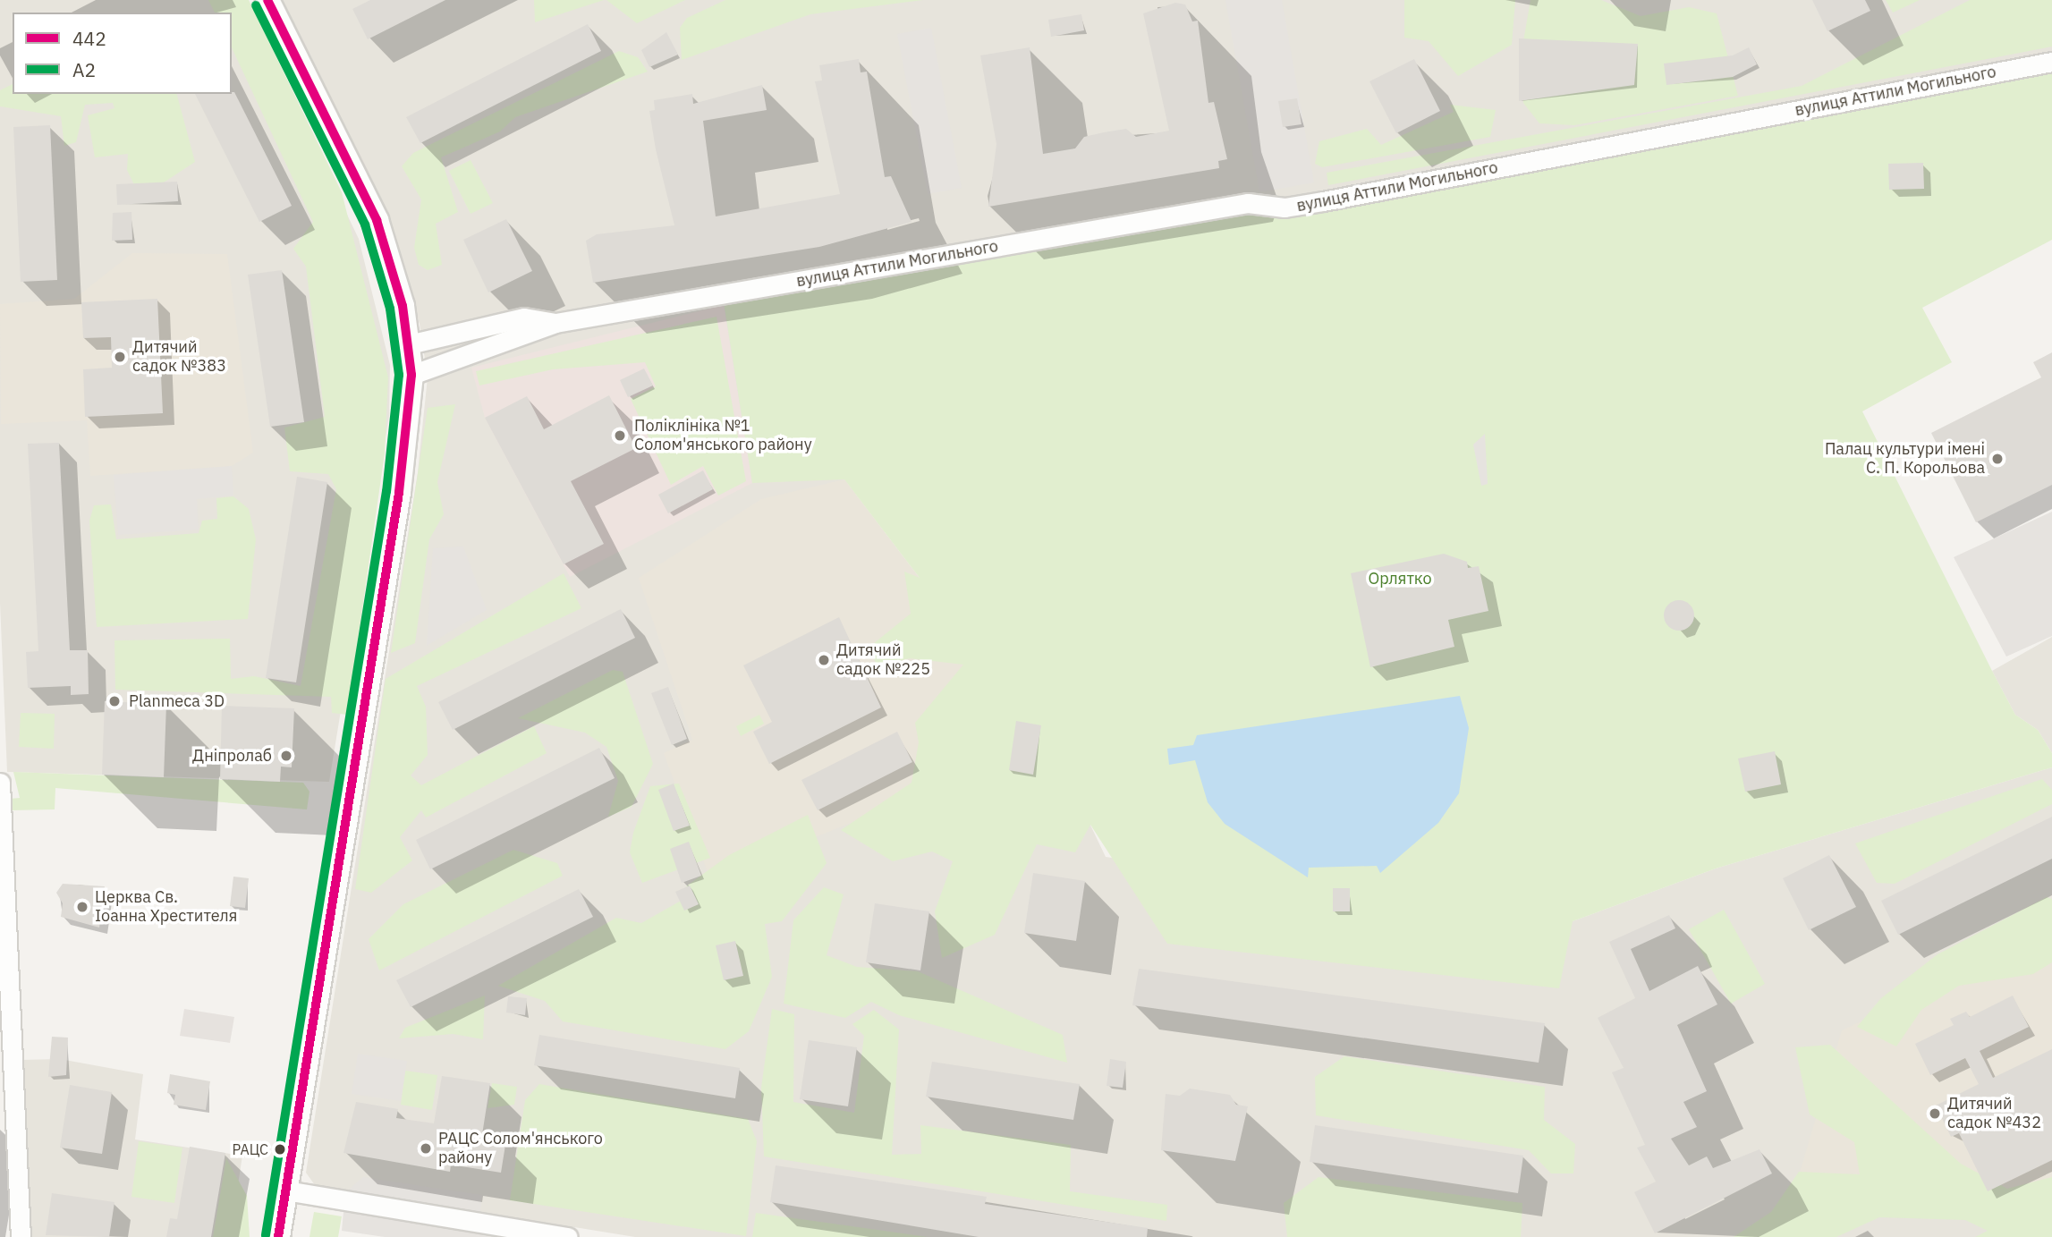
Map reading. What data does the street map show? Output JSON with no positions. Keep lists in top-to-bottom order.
{
  "streets": {
    "street": ["вулиця Аттили Могильного"]
  },
  "parks": ["Орлятко"],
  "places": [
    "Дитячий садок №383",
    "Поліклініка №1 Солом'янського району",
    "Палац культури імені С. П. Корольова",
    "Дитячий садок №225",
    "Planmeca 3D",
    "Дніпролаб",
    "Церква Св. Іоанна Хрестителя",
    "Дитячий садок №432",
    "РАЦС Солом'янського району",
    "РАЦС"
  ],
  "lines": ["transit line 442", "transit line А2"],
  "legend": ["442", "А2"]
}
